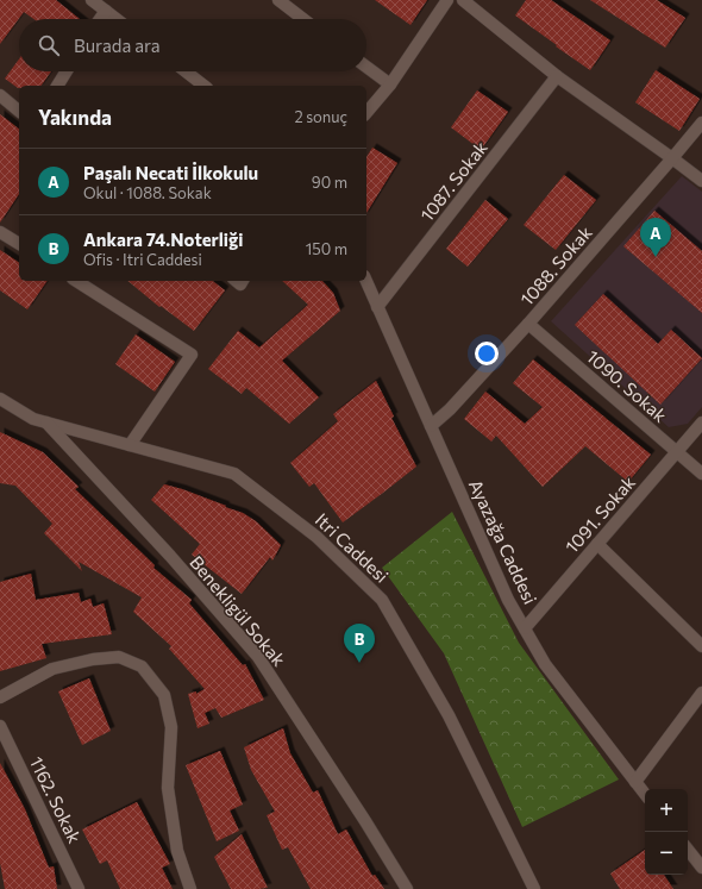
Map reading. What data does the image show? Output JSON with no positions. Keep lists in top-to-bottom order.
{
  "streets": {
    "street": [
      "1087. Sokak",
      "1088. Sokak",
      "1090. Sokak",
      "1091. Sokak",
      "Ayazağa Caddesi",
      "Itri Caddesi",
      "Benekligül Sokak",
      "1162. Sokak"
    ]
  },
  "crossings": [
    ["1087. Sokak", "Ayazağa Caddesi"],
    ["1088. Sokak", "1090. Sokak"],
    ["1088. Sokak", "Ayazağa Caddesi"],
    ["1090. Sokak", "1091. Sokak"],
    ["1091. Sokak", "Ayazağa Caddesi"],
    ["Itri Caddesi", "Benekligül Sokak"]
  ],
  "page": {
    "search": "Burada ara",
    "heading": ["Yakında", "2 sonuç"],
    "list": [
      {
        "mark": "A",
        "name": "Paşalı Necati İlkokulu",
        "note": "Okul · 1088. Sokak",
        "value": "90 m"
      },
      {
        "mark": "B",
        "name": "Ankara 74.Noterliği",
        "note": "Ofis · Itri Caddesi",
        "value": "150 m"
      }
    ],
    "pins": ["A", "B"],
    "map_buttons": ["+", "−"]
  }
}
